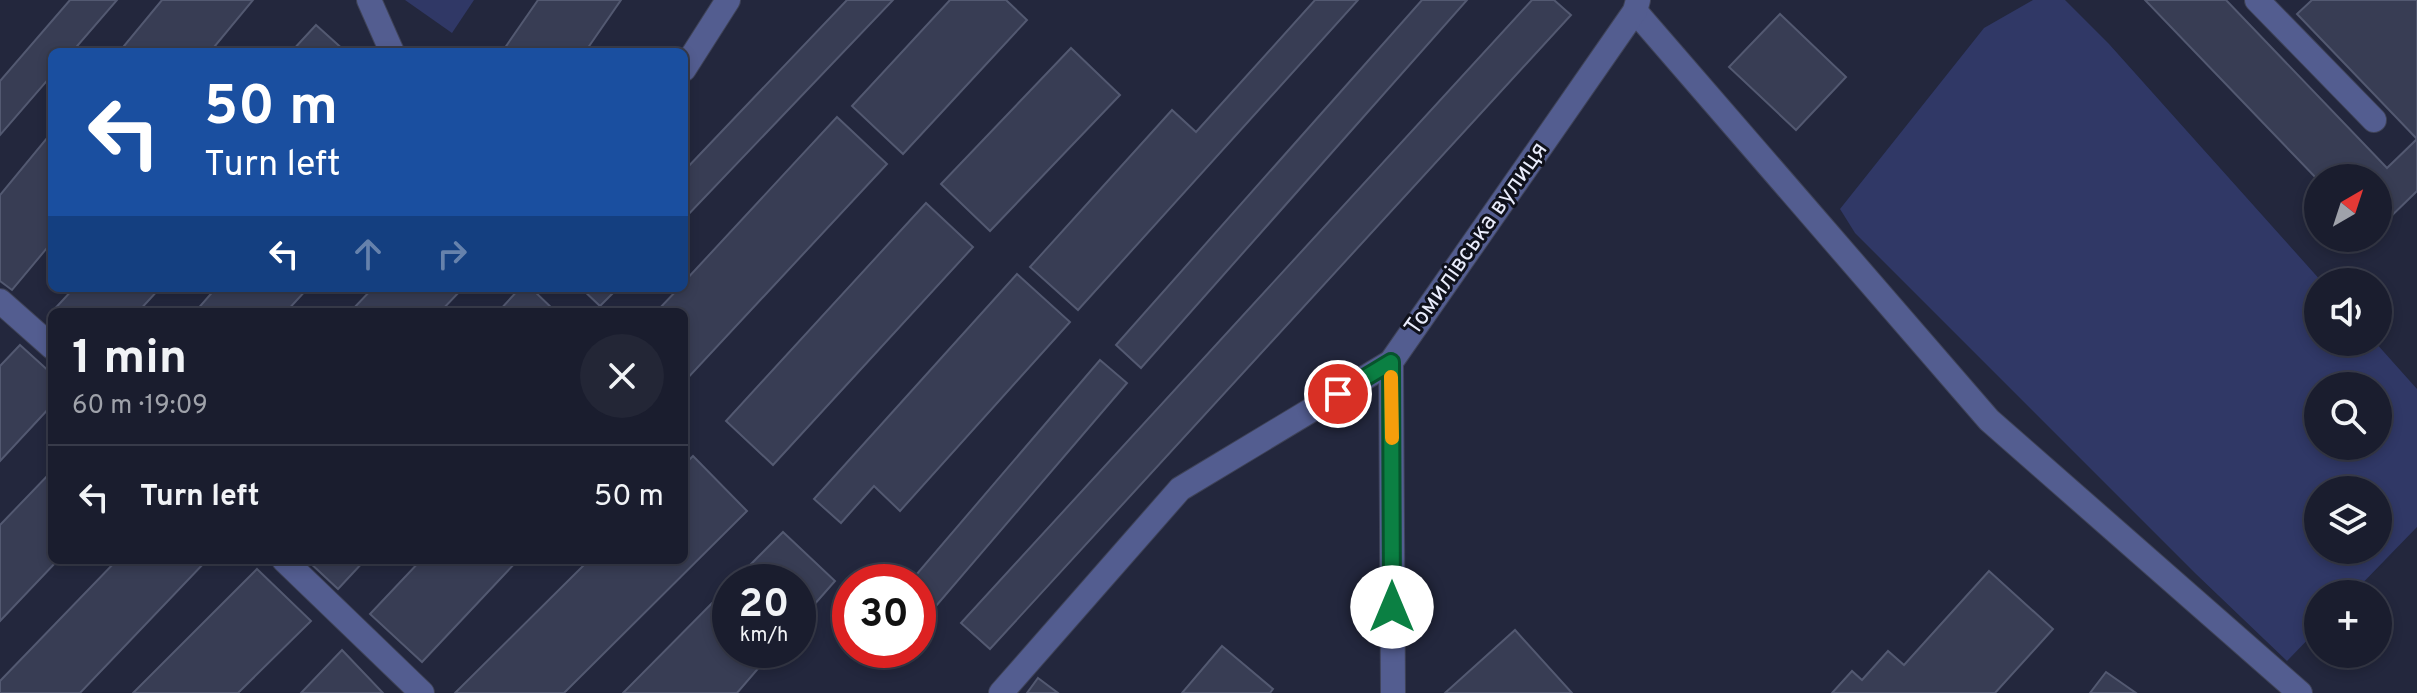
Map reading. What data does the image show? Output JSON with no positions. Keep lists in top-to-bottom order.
{
  "streets": {
    "street": ["Томилівська вулиця"]
  },
  "north": "top right",
  "page": {
    "turn": ["50 m", "Turn left"],
    "map_buttons": "+",
    "heading": ["1 min", "60 m · 19:09"],
    "list": [
      {
        "name": "Turn left",
        "value": "50 m"
      }
    ],
    "speed": "20 km/h",
    "limit": "30"
  }
}
